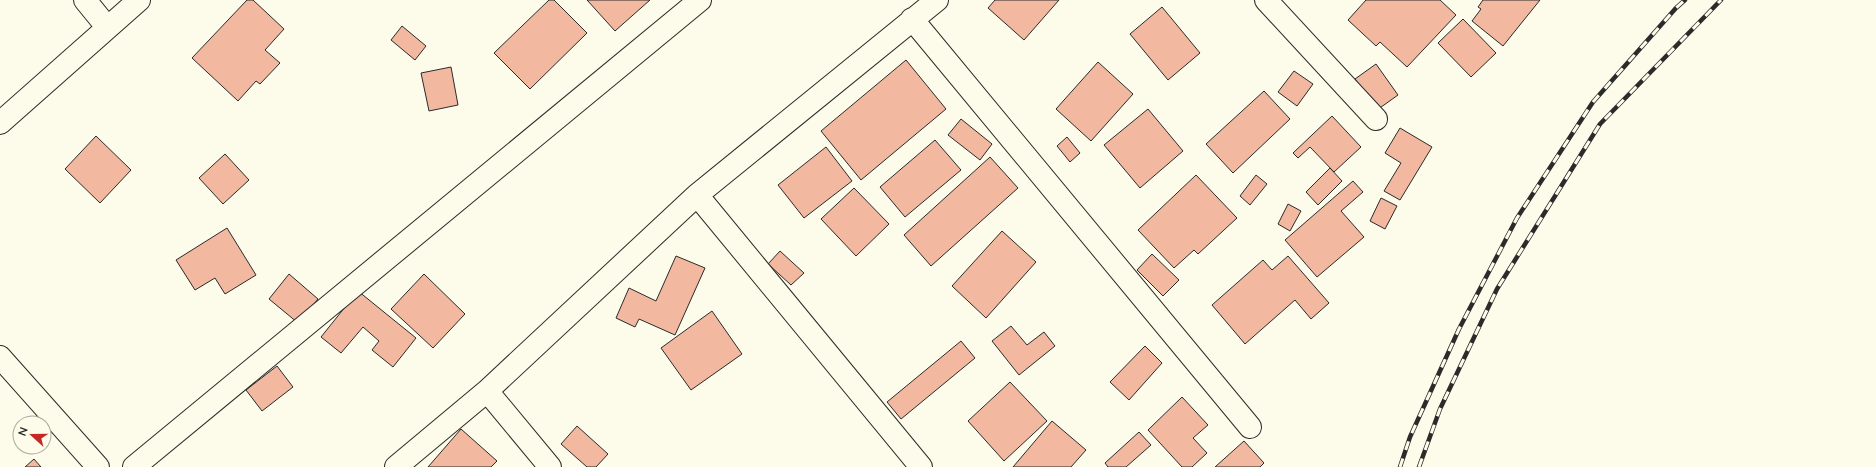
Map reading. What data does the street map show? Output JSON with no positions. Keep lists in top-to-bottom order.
{
  "north": "left"
}
